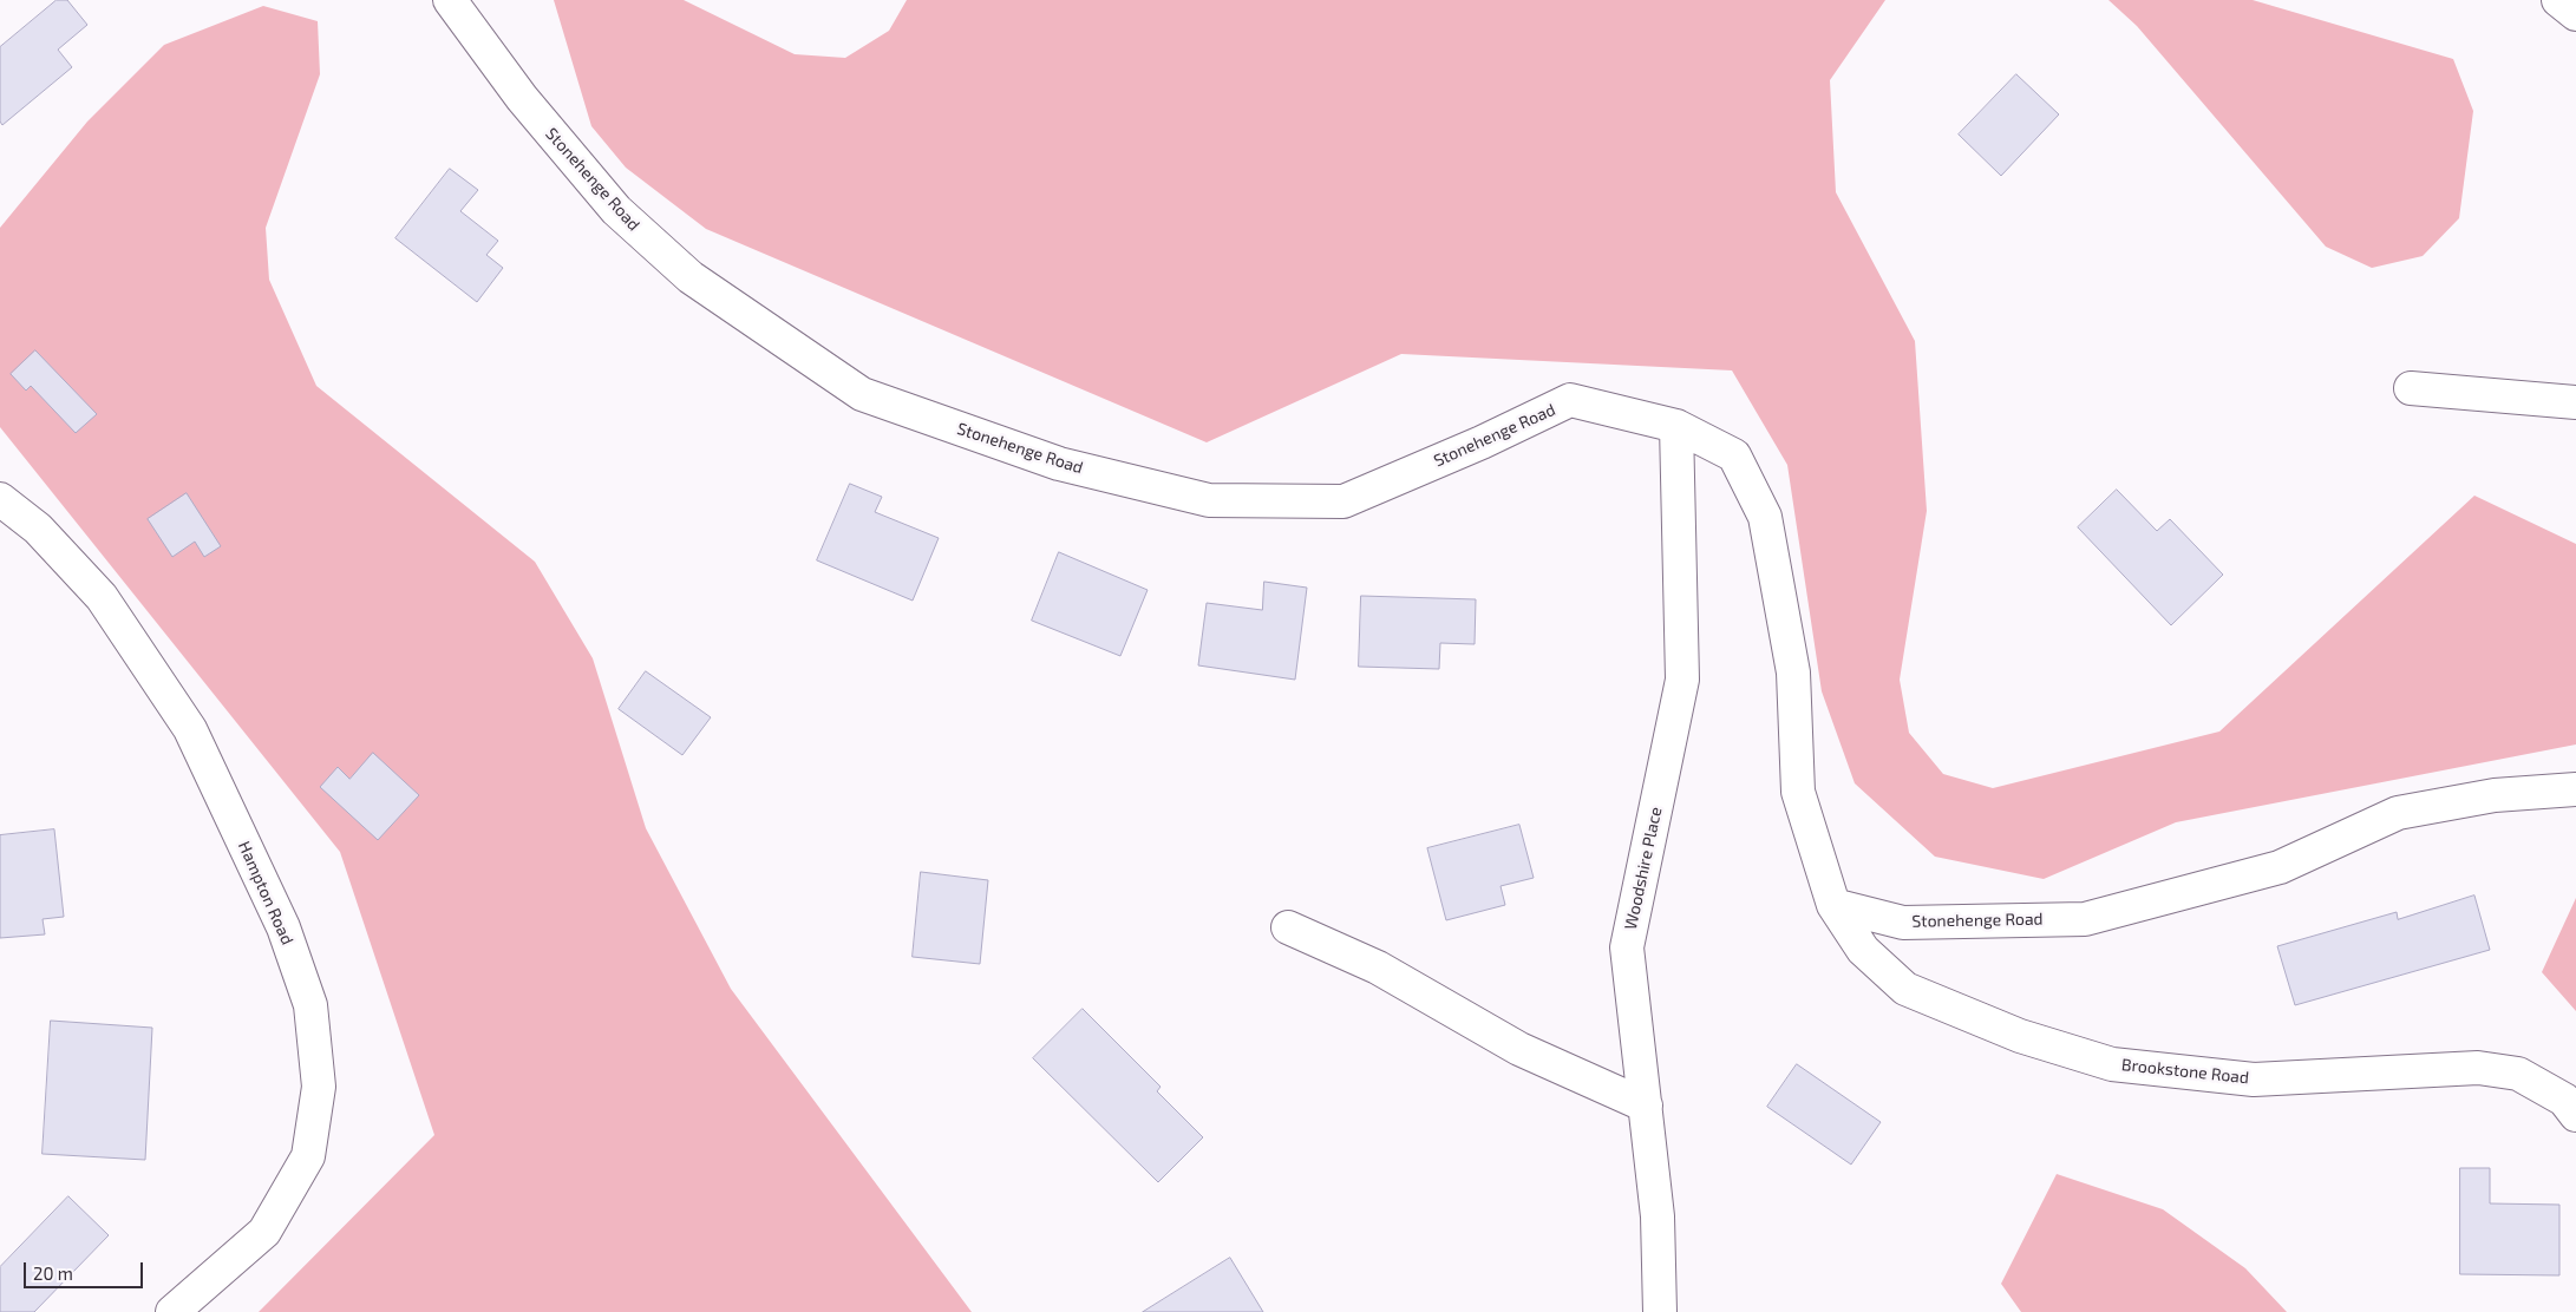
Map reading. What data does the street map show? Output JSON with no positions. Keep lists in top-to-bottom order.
{
  "streets": {
    "street": [
      "Stonehenge Road",
      "Woodshire Place",
      "Hampton Road",
      "Brookstone Road"
    ]
  },
  "crossings": [
    ["Stonehenge Road", "Woodshire Place"],
    ["Stonehenge Road", "Brookstone Road"]
  ],
  "scale_bar": "20 m"
}
